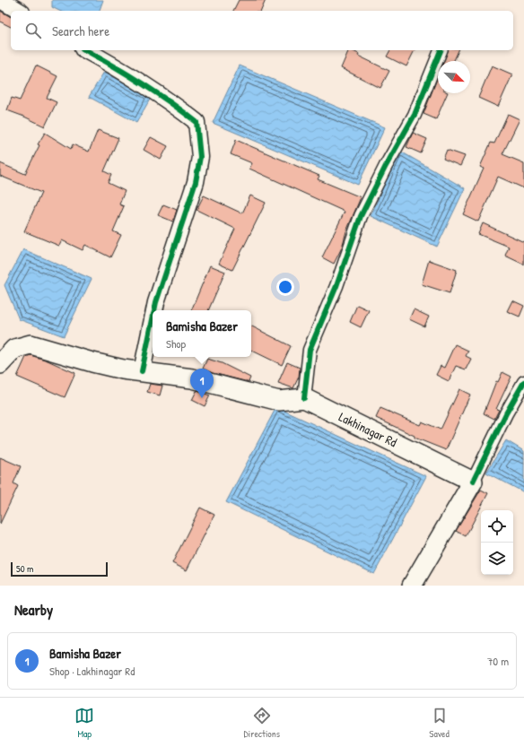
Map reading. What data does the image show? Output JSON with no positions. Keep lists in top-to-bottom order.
{
  "streets": {
    "main road": ["Lakhinagar Rd"]
  },
  "scale_bar": "50 m",
  "north": "bottom right",
  "page": {
    "search": "Search here",
    "popup": ["Bamisha Bazer", "Shop"],
    "pins": "1",
    "scale": "50 m",
    "heading": "Nearby",
    "list": [
      {
        "mark": "1",
        "name": "Bamisha Bazer",
        "note": "Shop · Lakhinagar Rd",
        "value": "70 m"
      }
    ],
    "nav": ["Map", "Directions", "Saved"]
  }
}
